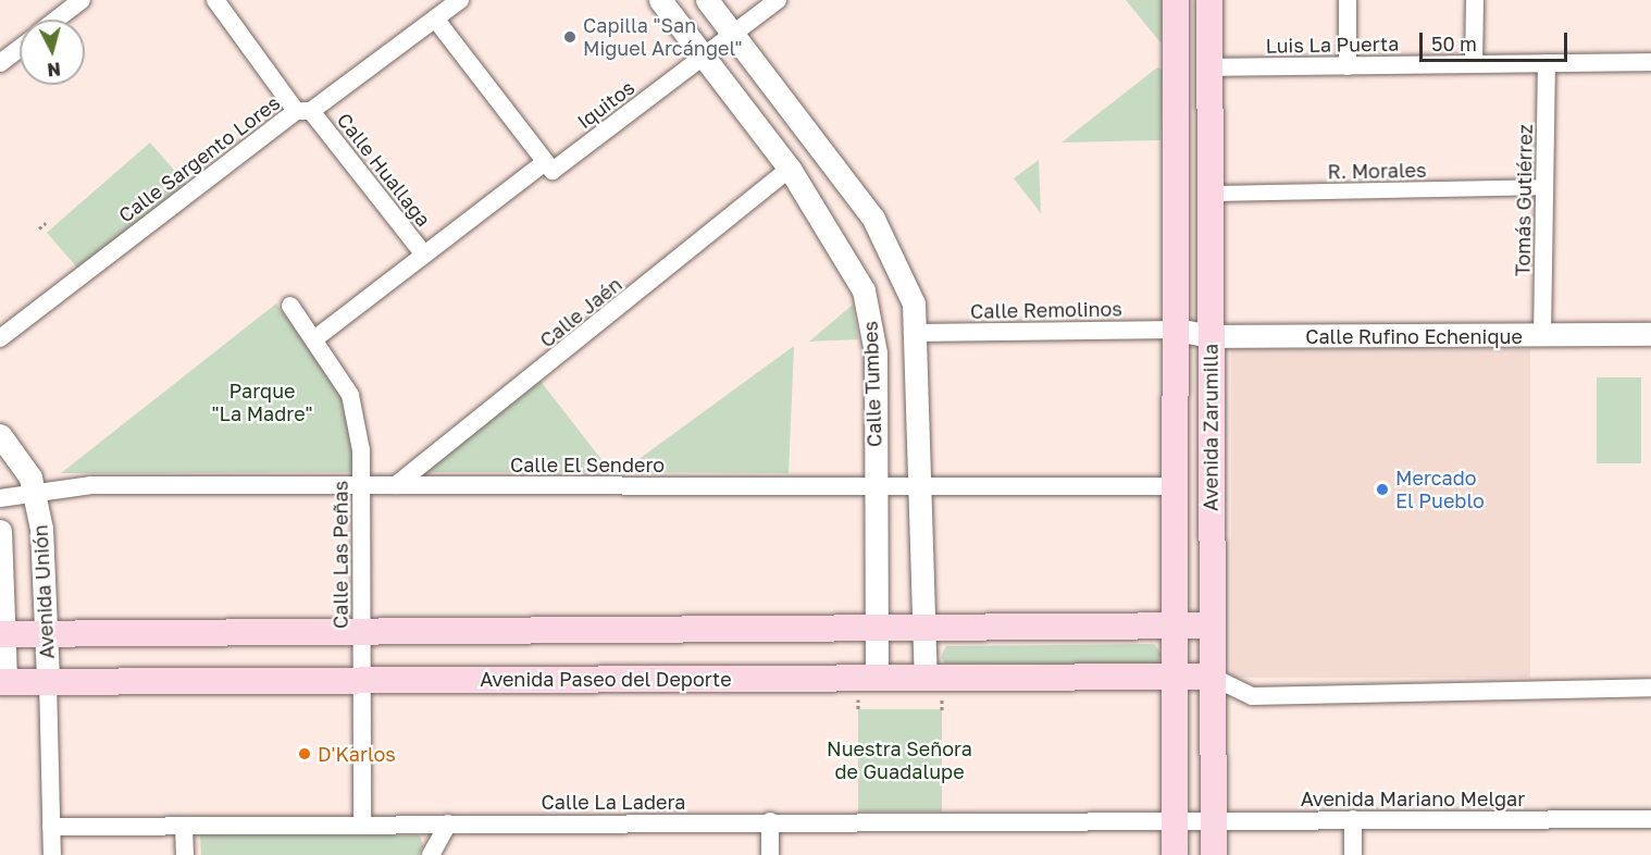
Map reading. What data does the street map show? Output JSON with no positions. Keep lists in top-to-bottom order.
{
  "streets": {
    "main road": ["Avenida Zarumilla", "Avenida Paseo del Deporte"],
    "street": [
      "Luis La Puerta",
      "Iquitos",
      "Calle Sargento Lores",
      "Calle Huallaga",
      "R. Morales",
      "Tomás Gutiérrez",
      "Calle Remolinos",
      "Calle Jaén",
      "Calle Rufino Echenique",
      "Calle Tumbes",
      "Calle El Sendero",
      "Calle Las Peñas",
      "Avenida Unión",
      "Avenida Mariano Melgar",
      "Calle La Ladera"
    ]
  },
  "crossings": [
    ["Luis La Puerta", "Tomás Gutiérrez"],
    ["Luis La Puerta", "Avenida Zarumilla"],
    ["Iquitos", "Calle Huallaga"],
    ["Iquitos", "Calle Tumbes"],
    ["Iquitos", "Calle Las Peñas"],
    ["Calle Sargento Lores", "Calle Huallaga"],
    ["R. Morales", "Tomás Gutiérrez"],
    ["R. Morales", "Avenida Zarumilla"],
    ["Tomás Gutiérrez", "Calle Rufino Echenique"],
    ["Calle Remolinos", "Calle Rufino Echenique"],
    ["Calle Remolinos", "Avenida Zarumilla"],
    ["Calle Jaén", "Calle Tumbes"],
    ["Calle Jaén", "Calle El Sendero"],
    ["Calle Rufino Echenique", "Avenida Zarumilla"],
    ["Calle Tumbes", "Calle El Sendero"],
    ["Calle Tumbes", "Avenida Paseo del Deporte"],
    ["Avenida Zarumilla", "Calle El Sendero"],
    ["Avenida Zarumilla", "Avenida Paseo del Deporte"],
    ["Avenida Zarumilla", "Avenida Mariano Melgar"],
    ["Avenida Zarumilla", "Calle La Ladera"],
    ["Calle El Sendero", "Calle Las Peñas"],
    ["Calle El Sendero", "Avenida Unión"],
    ["Calle Las Peñas", "Avenida Paseo del Deporte"],
    ["Calle Las Peñas", "Calle La Ladera"],
    ["Avenida Unión", "Avenida Paseo del Deporte"],
    ["Avenida Mariano Melgar", "Calle La Ladera"]
  ],
  "parks": ["Parque \"La Madre\"", "Nuestra Señora de Guadalupe"],
  "places": ["Capilla \"San Miguel Arcángel\"", "Mercado El Pueblo", "D'Karlos"],
  "scale_bar": "50 m",
  "north": "bottom"
}
